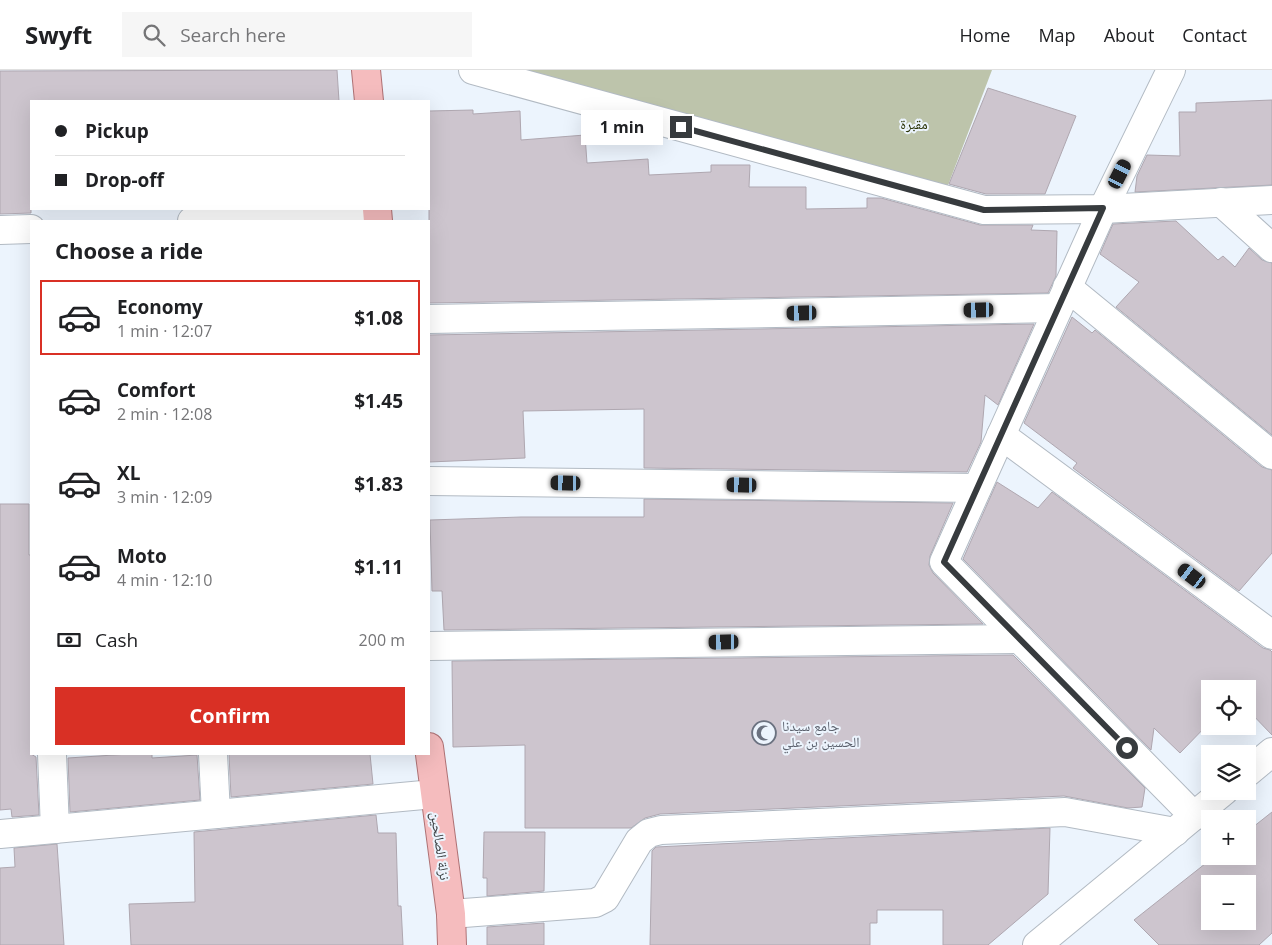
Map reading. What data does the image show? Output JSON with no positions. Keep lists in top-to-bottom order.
{
  "streets": {
    "main road": ["نزلة الصالحين"]
  },
  "parks": ["مقبرة"],
  "places": {
    "mosque": ["جامع سيدنا الحسين بن علي"]
  },
  "page": {
    "header": "Swyft",
    "search": "Search here",
    "nav": [
      "Home",
      "Map",
      "About",
      "Contact"
    ],
    "banner": ["Pickup", "Drop-off"],
    "bubble": "1 min",
    "heading": "Choose a ride",
    "list": [
      {
        "name": "Economy",
        "note": "1 min · 12:07",
        "value": "$1.08"
      },
      {
        "name": "Comfort",
        "note": "2 min · 12:08",
        "value": "$1.45"
      },
      {
        "name": "XL",
        "note": "3 min · 12:09",
        "value": "$1.83"
      },
      {
        "name": "Moto",
        "note": "4 min · 12:10",
        "value": "$1.11"
      }
    ],
    "pay": ["Cash", "200 m"],
    "buttons": "Confirm",
    "map_buttons": ["+", "−"]
  }
}
